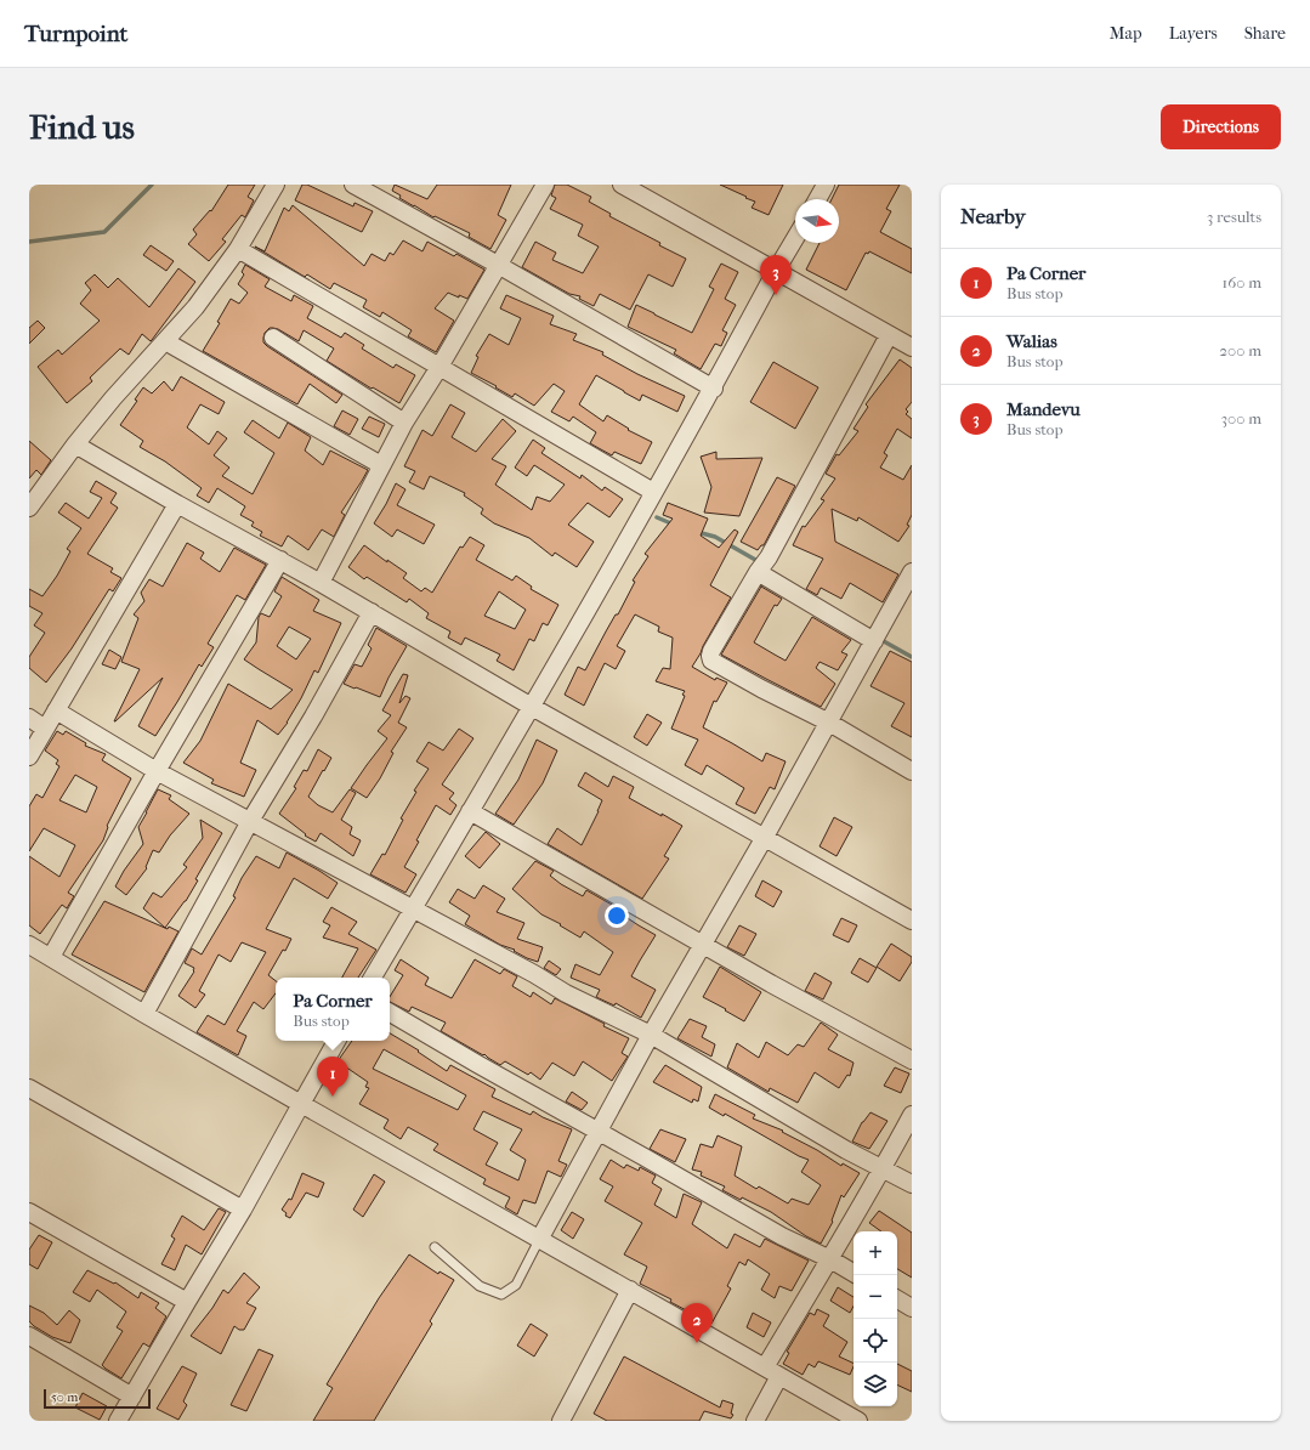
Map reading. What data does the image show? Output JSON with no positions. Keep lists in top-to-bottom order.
{
  "scale_bar": "50 m",
  "north": "right",
  "page": {
    "header": "Turnpoint",
    "nav": ["Map", "Layers", "Share"],
    "buttons": "Directions",
    "title": "Find us",
    "heading": ["Nearby", "3 results"],
    "list": [
      {
        "mark": "1",
        "name": "Pa Corner",
        "note": "Bus stop",
        "value": "160 m"
      },
      {
        "mark": "2",
        "name": "Walias",
        "note": "Bus stop",
        "value": "200 m"
      },
      {
        "mark": "3",
        "name": "Mandevu",
        "note": "Bus stop",
        "value": "300 m"
      }
    ],
    "pins": ["3", "1", "2"],
    "popup": ["Pa Corner", "Bus stop"],
    "map_buttons": ["+", "−"],
    "scale": "50 m"
  }
}
